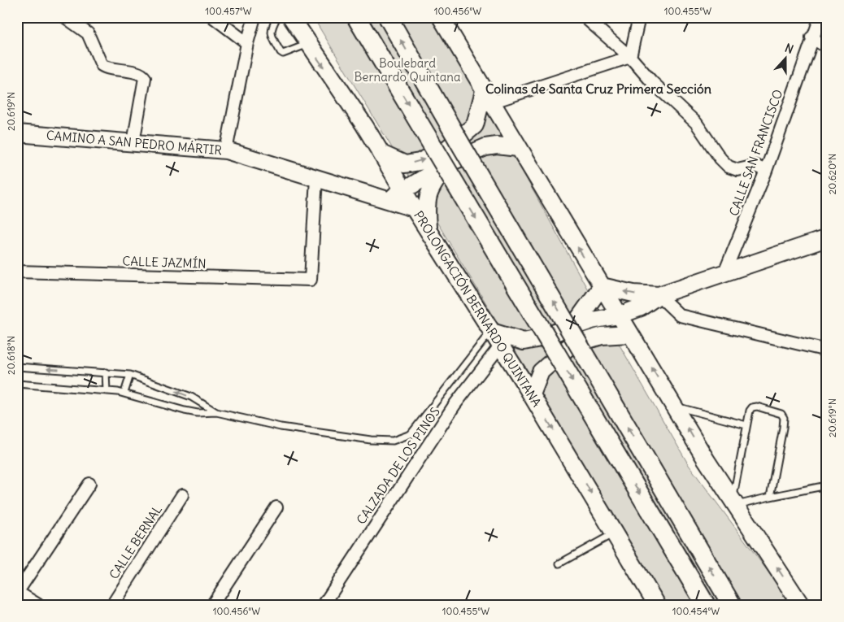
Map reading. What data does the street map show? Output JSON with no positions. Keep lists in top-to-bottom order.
{
  "streets": {
    "street": [
      "CAMINO A SAN PEDRO MÁRTIR",
      "CALLE SAN FRANCISCO",
      "CALLE JAZMÍN",
      "PROLONGACIÓN BERNARDO QUINTANA",
      "CALZADA DE LOS PINOS",
      "CALLE BERNAL"
    ]
  },
  "crossings": [
    ["CAMINO A SAN PEDRO MÁRTIR", "CALLE JAZMÍN"],
    ["CAMINO A SAN PEDRO MÁRTIR", "PROLONGACIÓN BERNARDO QUINTANA"],
    ["PROLONGACIÓN BERNARDO QUINTANA", "CALZADA DE LOS PINOS"]
  ],
  "districts": ["Colinas de Santa Cruz Primera Sección"],
  "parks": ["Boulebard Bernardo Quintana"],
  "north": "top",
  "coordinates": [
    "100.457°W",
    "100.456°W",
    "100.455°W",
    "20.619°N",
    "20.620°N",
    "20.618°N",
    "100.454°W"
  ]
}
